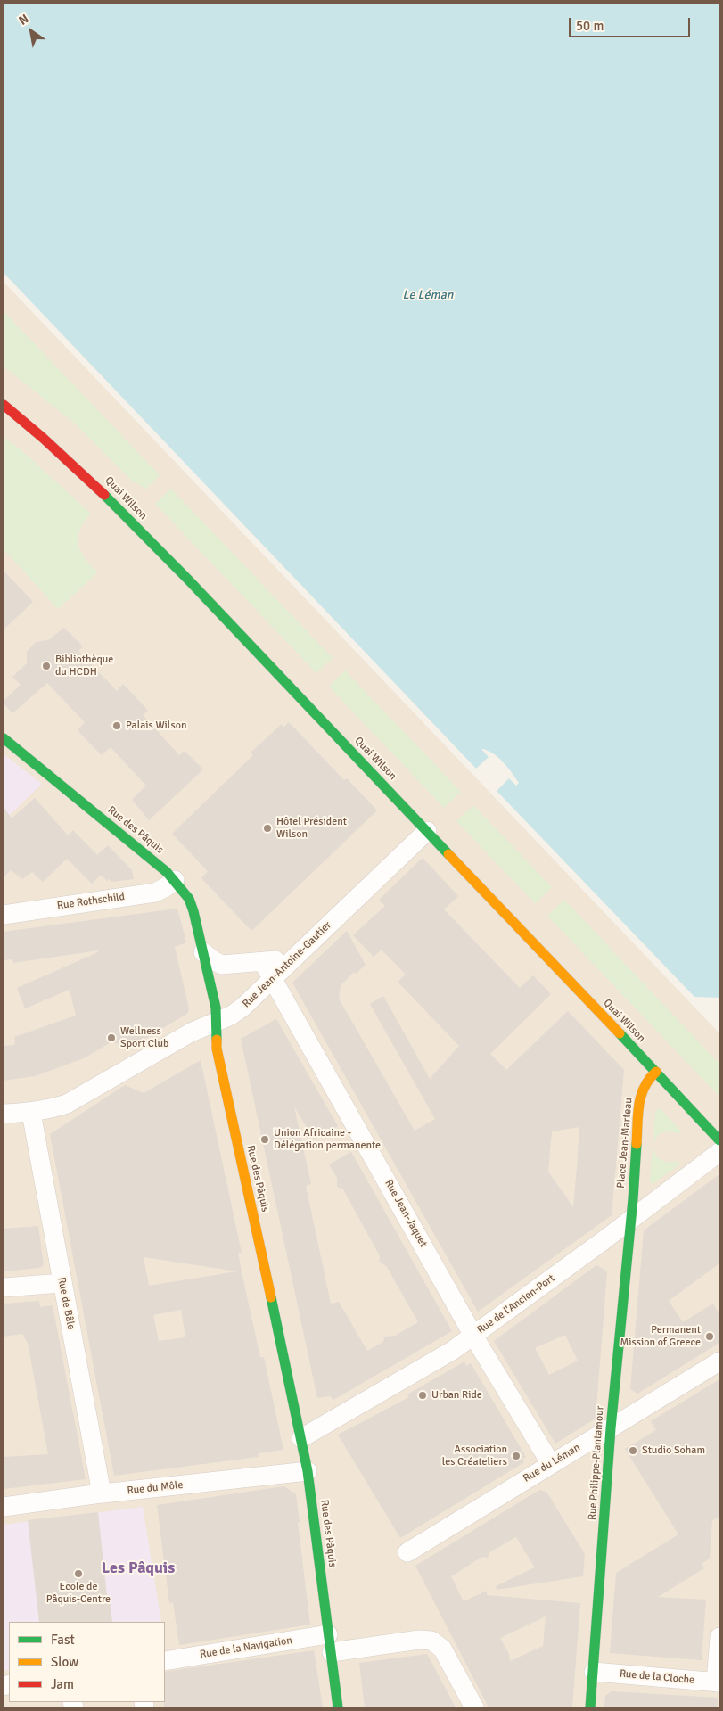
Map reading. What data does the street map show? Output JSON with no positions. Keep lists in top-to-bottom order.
{
  "streets": {
    "street": [
      "Quai Wilson",
      "Rue des Pâquis",
      "Rue Rothschild",
      "Rue Jean-Antoine-Gautier",
      "Place Jean-Marteau",
      "Rue Jean-Jaquet",
      "Rue de Bâle",
      "Rue de l'Ancien-Port",
      "Rue du Léman",
      "Rue Philippe-Plantamour",
      "Rue du Môle",
      "Rue de la Navigation",
      "Rue de la Cloche"
    ]
  },
  "crossings": [
    ["Quai Wilson", "Rue Jean-Antoine-Gautier"],
    ["Quai Wilson", "Place Jean-Marteau"],
    ["Rue des Pâquis", "Rue Rothschild"],
    ["Rue des Pâquis", "Rue Jean-Antoine-Gautier"],
    ["Rue des Pâquis", "Rue de l'Ancien-Port"],
    ["Rue des Pâquis", "Rue du Môle"],
    ["Rue des Pâquis", "Rue de la Navigation"],
    ["Rue Jean-Antoine-Gautier", "Rue Jean-Jaquet"],
    ["Rue Jean-Antoine-Gautier", "Rue de Bâle"],
    ["Place Jean-Marteau", "Rue de l'Ancien-Port"],
    ["Place Jean-Marteau", "Rue Philippe-Plantamour"],
    ["Rue Jean-Jaquet", "Rue de l'Ancien-Port"],
    ["Rue Jean-Jaquet", "Rue du Léman"],
    ["Rue de Bâle", "Rue du Môle"],
    ["Rue de l'Ancien-Port", "Rue Philippe-Plantamour"],
    ["Rue du Léman", "Rue Philippe-Plantamour"],
    ["Rue Philippe-Plantamour", "Rue de la Cloche"]
  ],
  "districts": ["Les Pâquis"],
  "water": ["Le Léman"],
  "places": [
    "Bibliothèque du HCDH",
    "Palais Wilson",
    "Hôtel Président Wilson",
    "Wellness Sport Club",
    "Union Africaine - Délégation permanente",
    "Permanent Mission of Greece",
    "Urban Ride",
    "Studio Soham",
    "Association les Créateliers",
    "Ecole de Pâquis-Centre"
  ],
  "legend": ["Fast", "Slow", "Jam"],
  "scale_bar": "50 m",
  "north": "top left"
}
